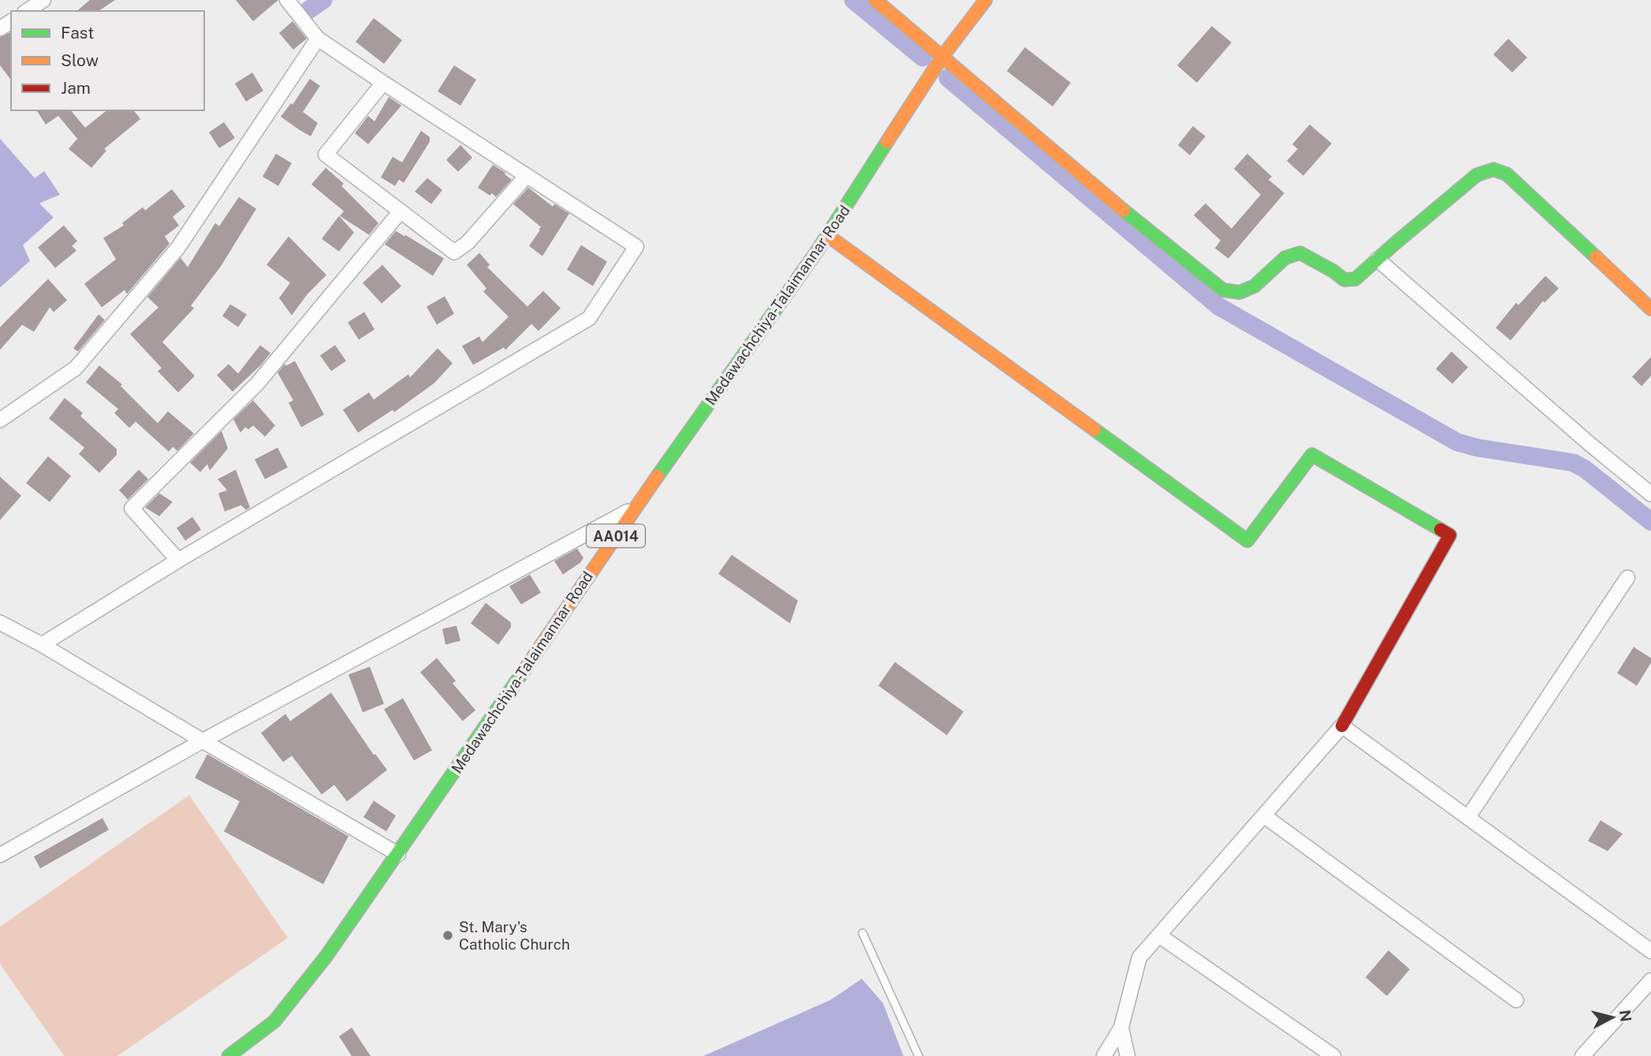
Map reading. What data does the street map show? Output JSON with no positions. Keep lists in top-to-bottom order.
{
  "streets": {
    "main road": ["Medawachchiya-Talaimannar Road", "AA014"]
  },
  "places": ["St. Mary's Catholic Church"],
  "legend": ["Fast", "Slow", "Jam"],
  "north": "right"
}
